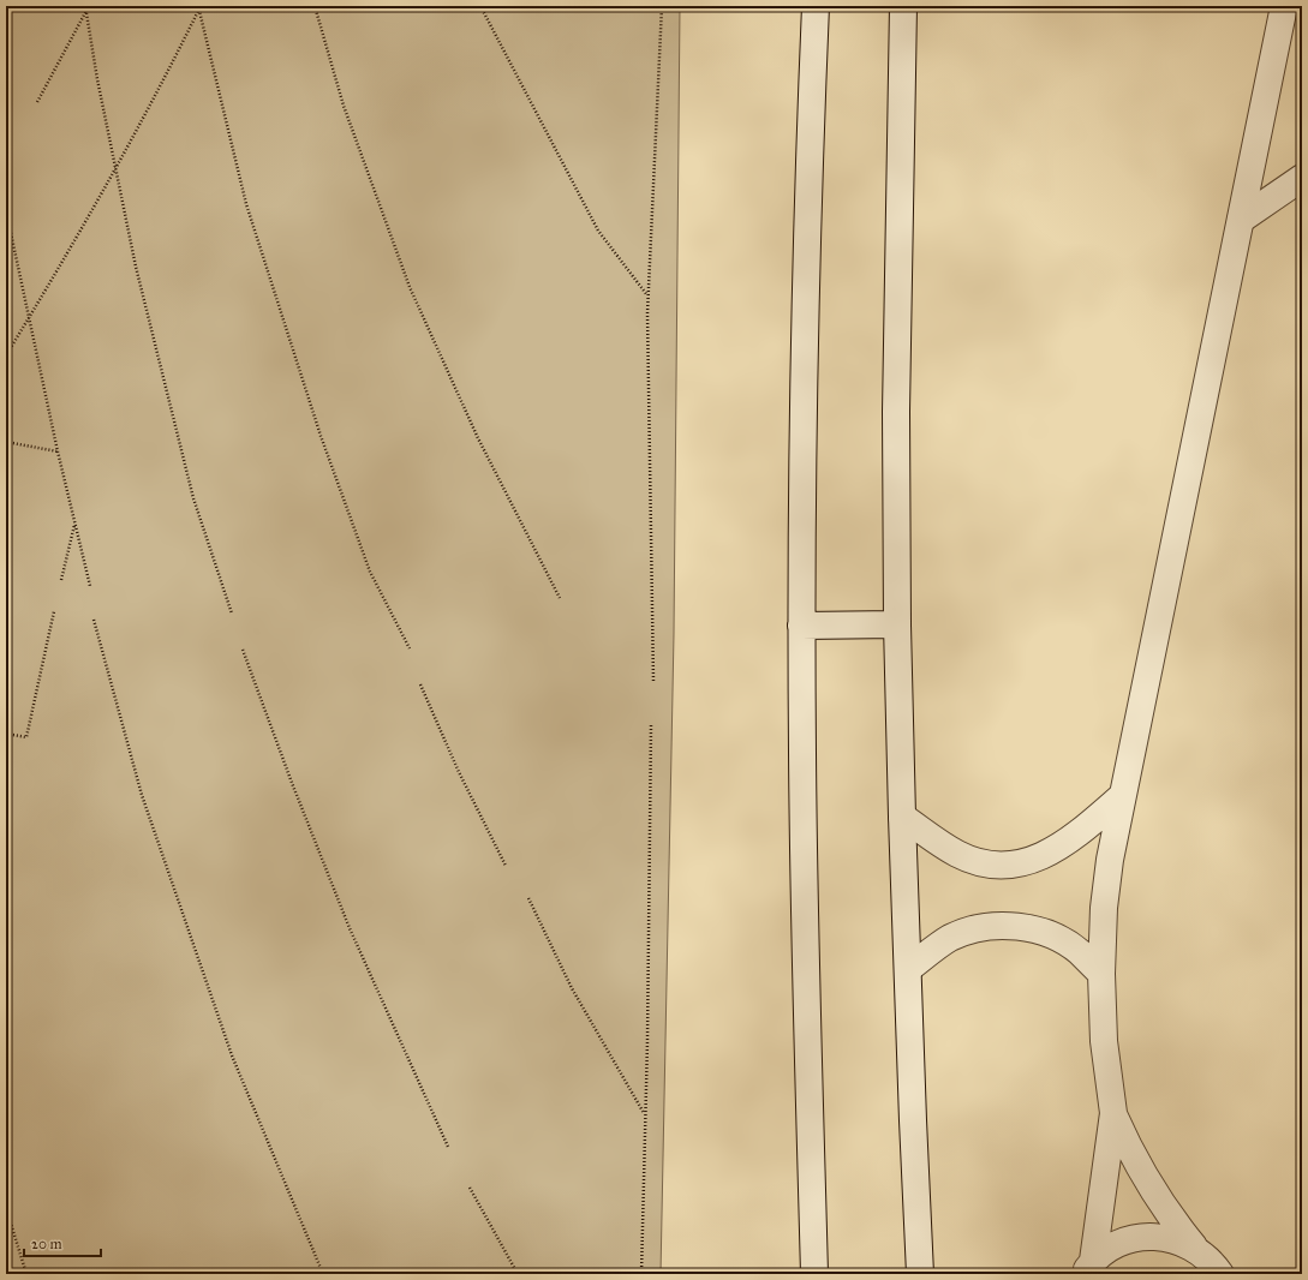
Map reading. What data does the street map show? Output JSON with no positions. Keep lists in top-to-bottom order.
{
  "scale_bar": "20 m"
}
